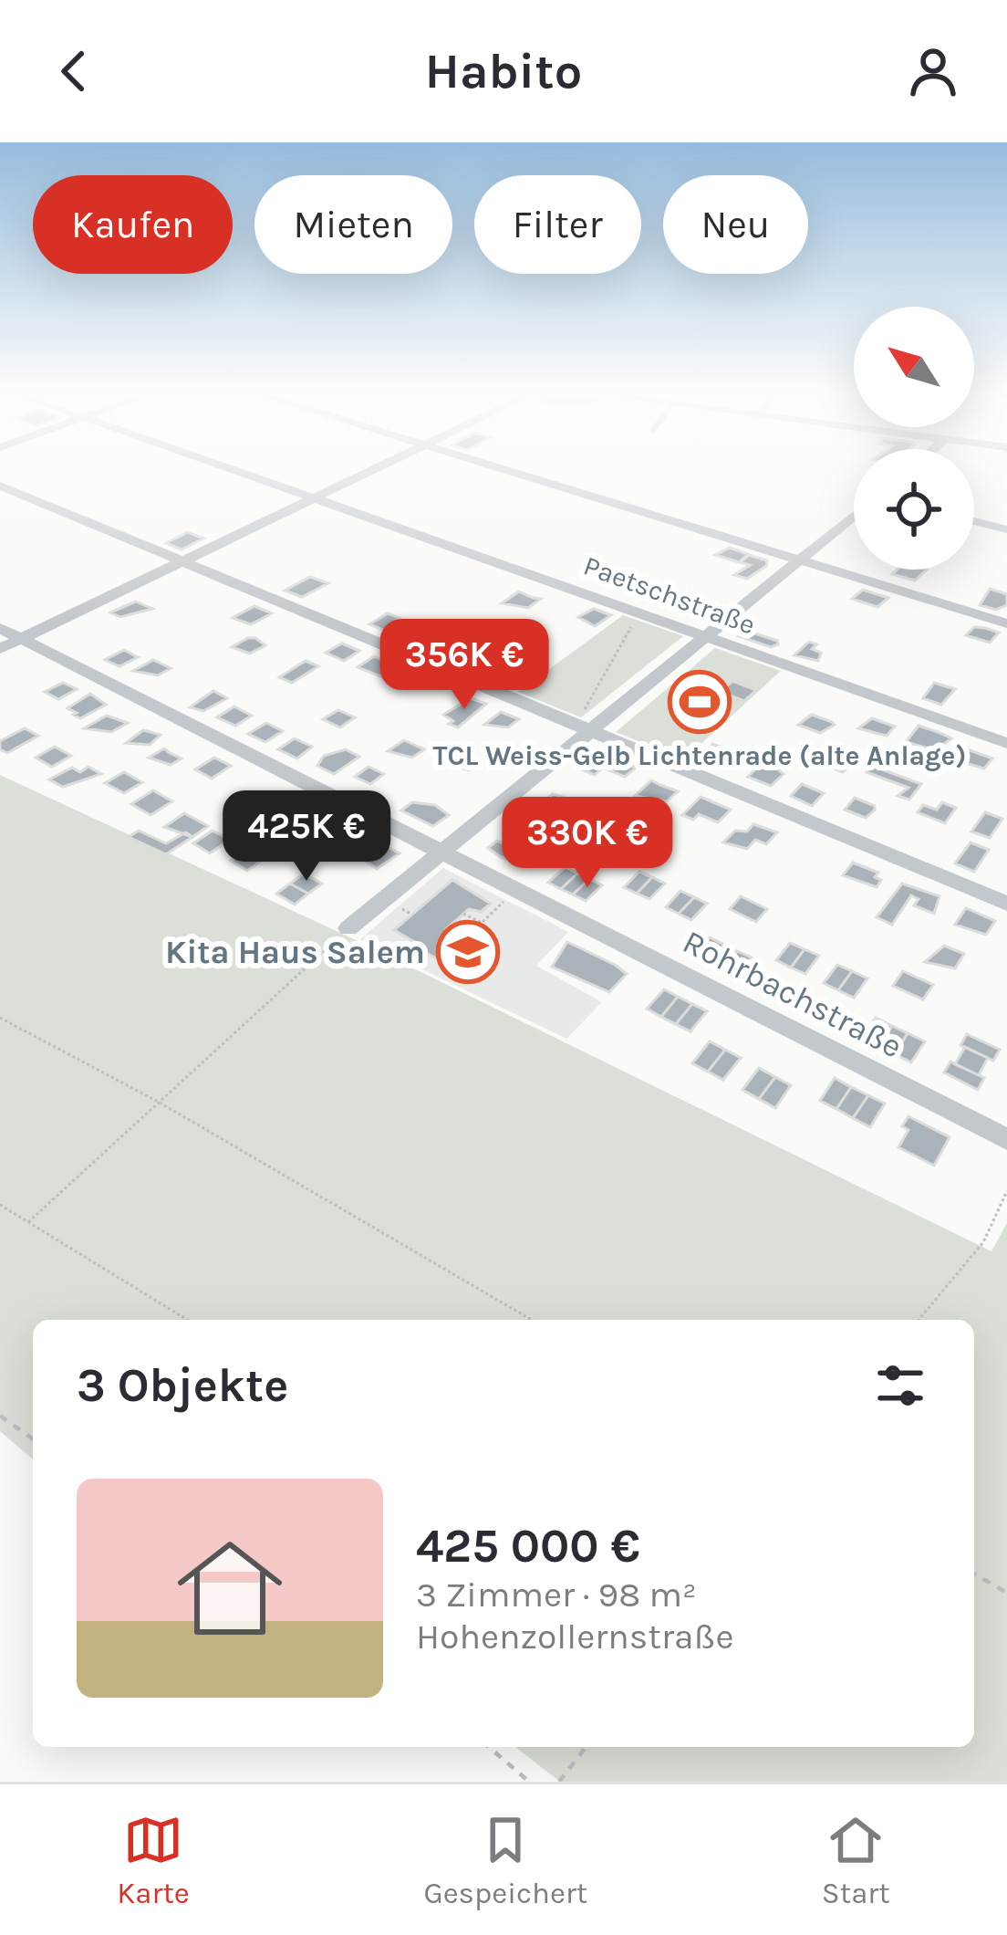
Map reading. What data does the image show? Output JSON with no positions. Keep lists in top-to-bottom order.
{
  "streets": {
    "street": ["Paetschstraße", "Rohrbachstraße"]
  },
  "places": {
    "sports": ["TCL Weiss-Gelb Lichtenrade (alte Anlage)"],
    "school or university": ["Kita Haus Salem"]
  },
  "north": "top left",
  "page": {
    "header": "Habito",
    "chip": [
      "Kaufen",
      "Mieten",
      "Filter",
      "Neu"
    ],
    "price": ["356K €", "425K €", "330K €"],
    "heading": "3 Objekte",
    "list": [
      {
        "name": "425 000 €",
        "note": "3 Zimmer · 98 m² · Hohenzollernstraße"
      }
    ],
    "tabs": ["Karte", "Gespeichert", "Start"]
  }
}
